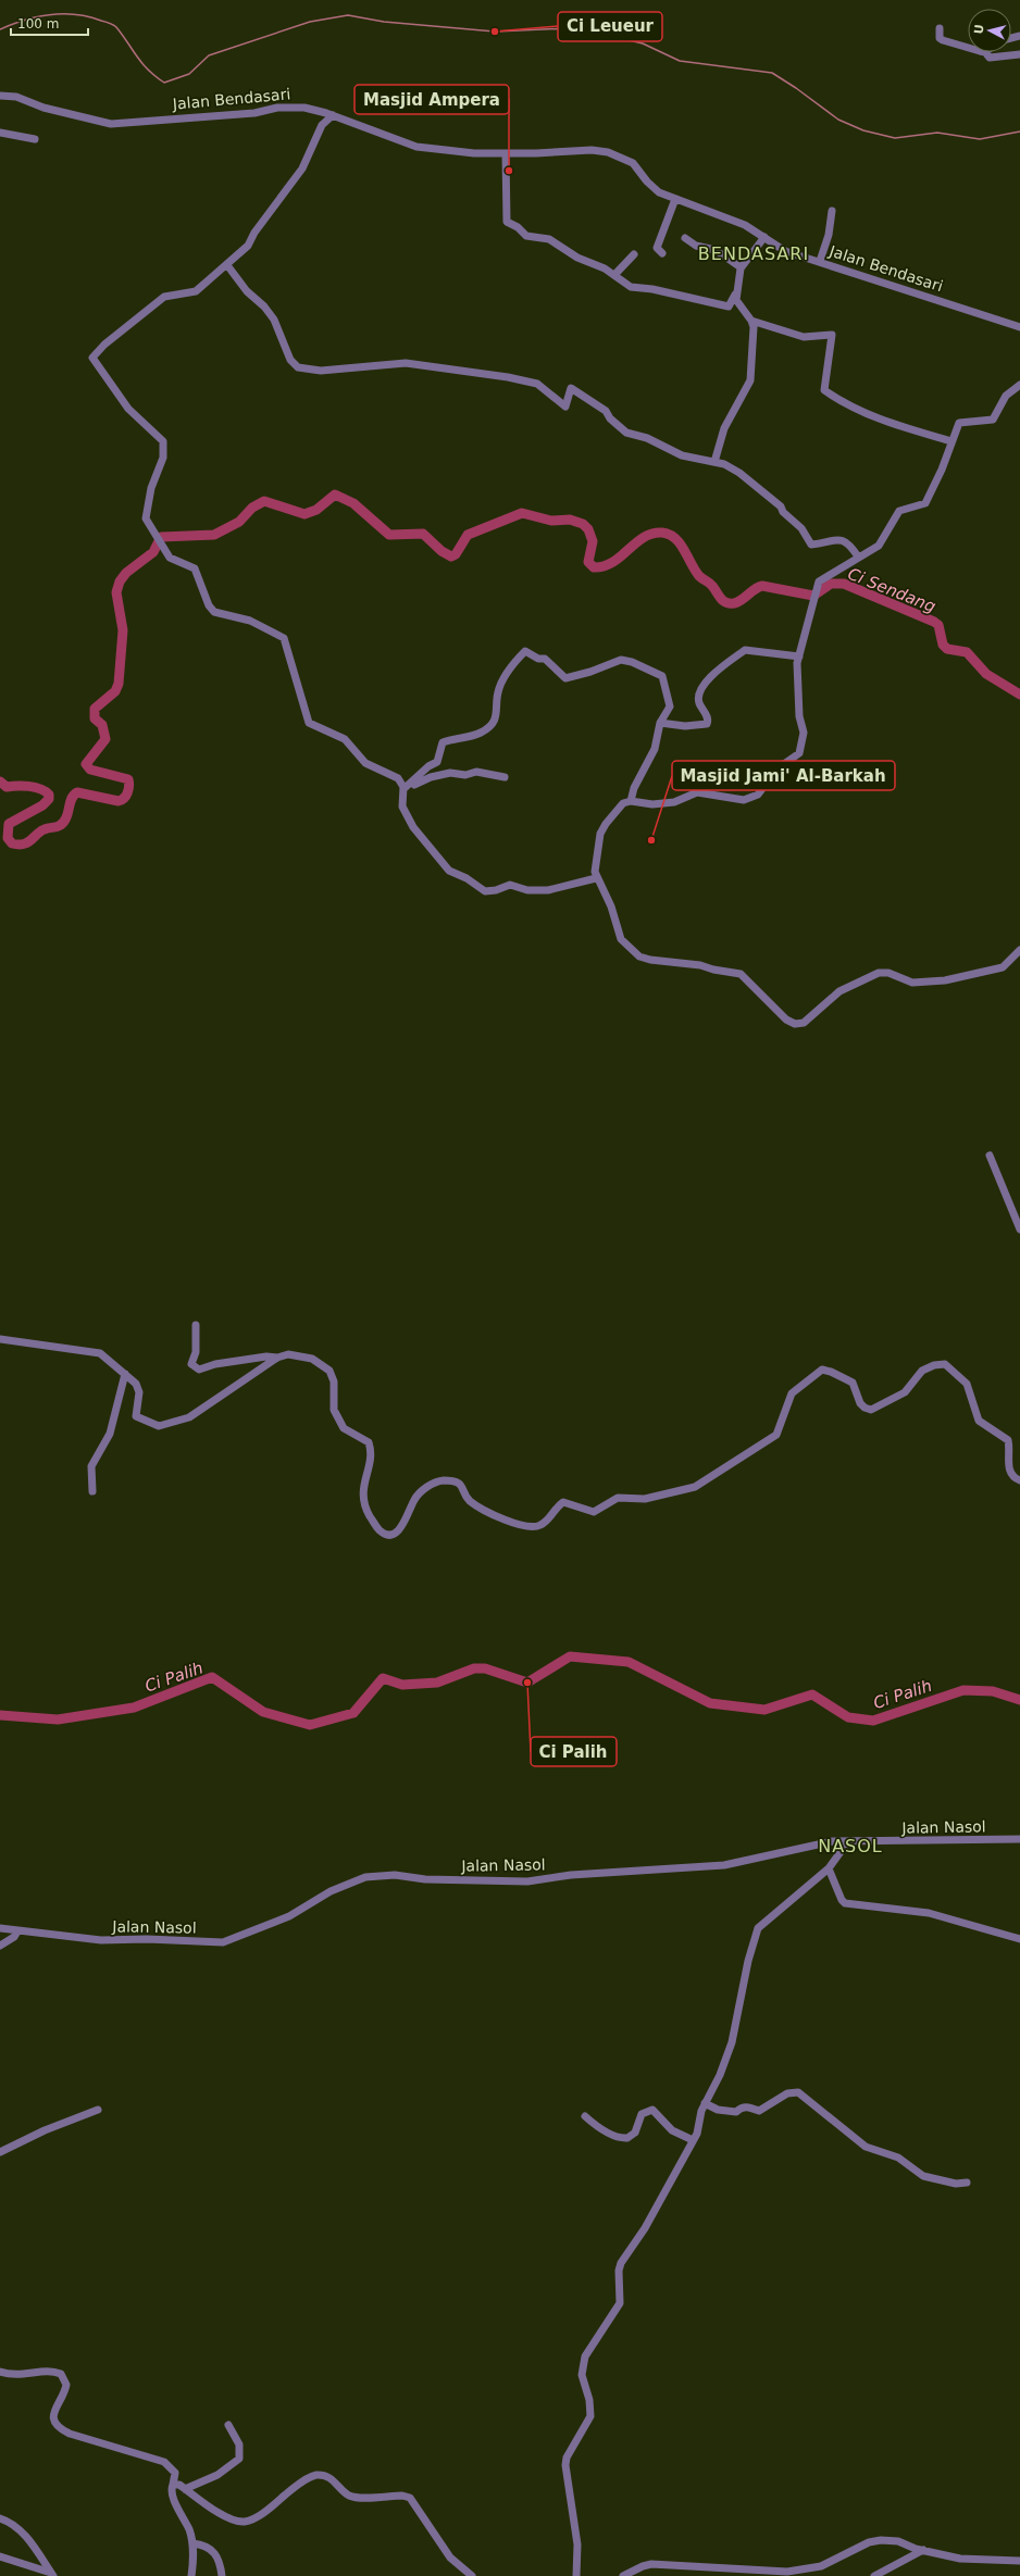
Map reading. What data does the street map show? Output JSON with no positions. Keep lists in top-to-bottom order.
{
  "streets": {
    "street": ["Jalan Bendasari", "Jalan Nasol"]
  },
  "districts": ["BENDASARI", "NASOL"],
  "water": ["Ci Sendang", "Ci Palih"],
  "places": [
    "Ci Leueur",
    "Masjid Ampera",
    "Masjid Jami' Al-Barkah",
    "Ci Palih"
  ],
  "scale_bar": "100 m",
  "north": "left"
}
